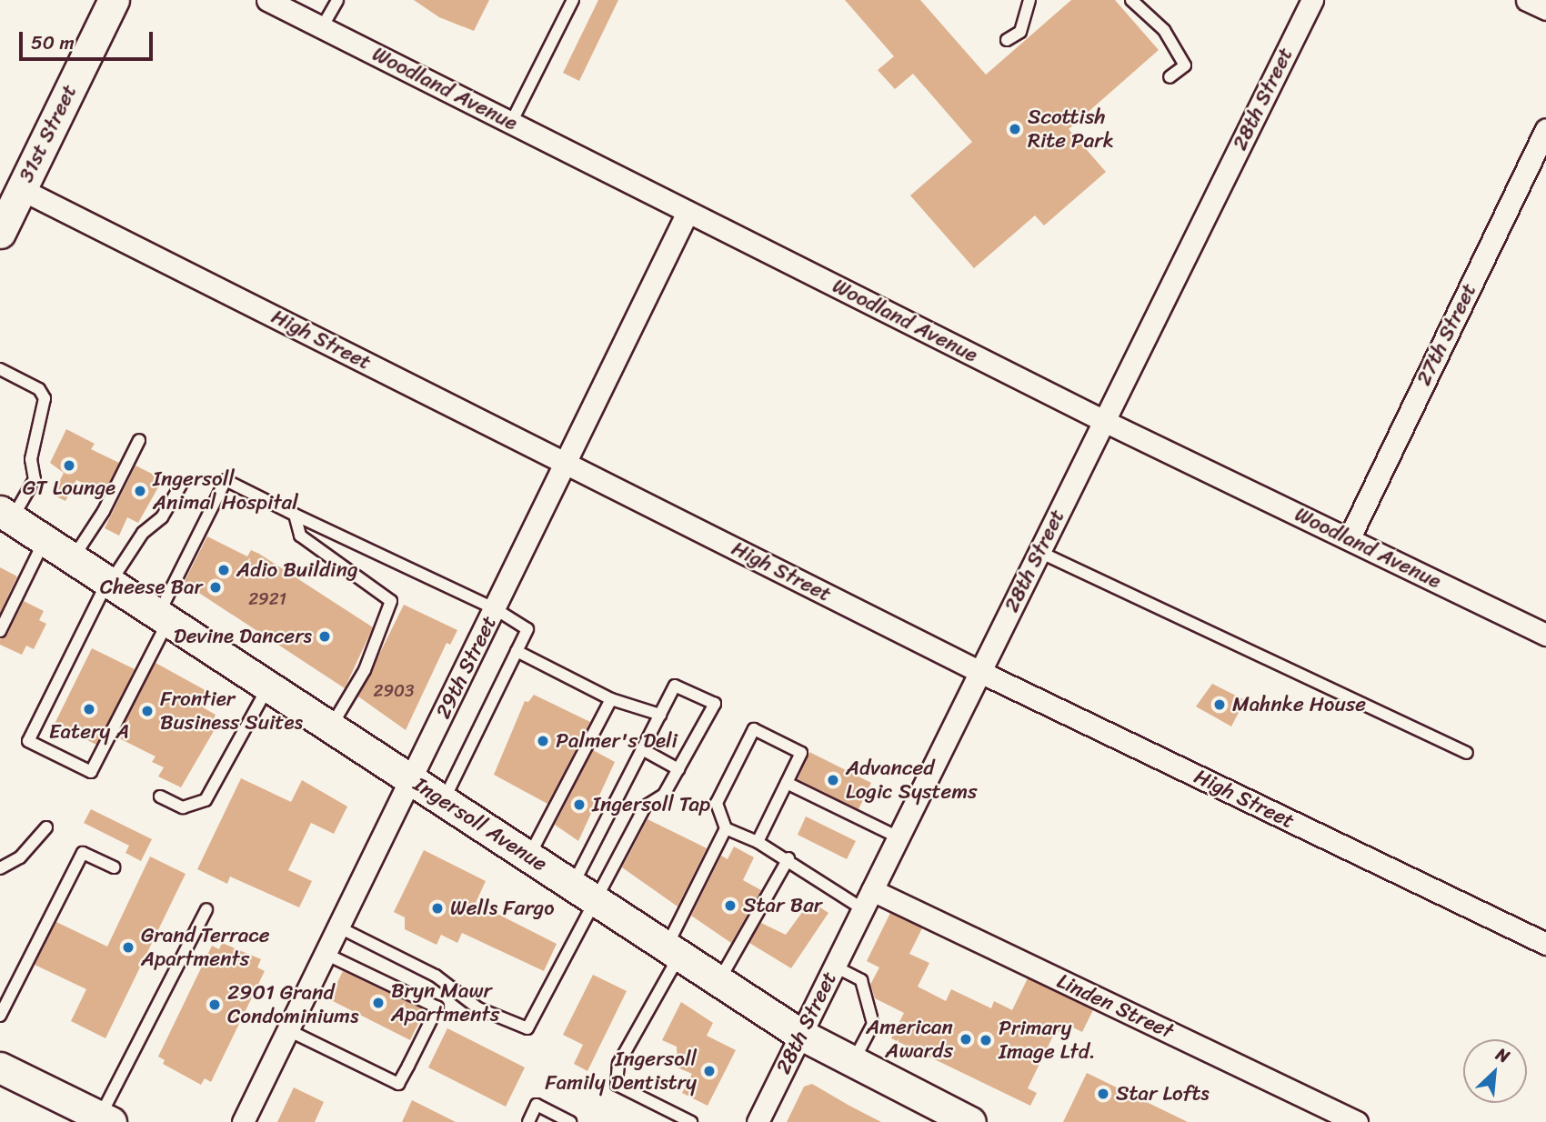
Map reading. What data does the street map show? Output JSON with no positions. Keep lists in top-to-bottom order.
{
  "streets": {
    "main road": ["31st Street", "Ingersoll Avenue"],
    "street": [
      "Woodland Avenue",
      "28th Street",
      "27th Street",
      "High Street",
      "29th Street",
      "Linden Street"
    ]
  },
  "crossings": [
    ["Woodland Avenue", "28th Street"],
    ["Woodland Avenue", "27th Street"],
    ["Woodland Avenue", "29th Street"],
    ["28th Street", "High Street"],
    ["28th Street", "Ingersoll Avenue"],
    ["28th Street", "Linden Street"],
    ["31st Street", "High Street"],
    ["High Street", "29th Street"],
    ["29th Street", "Ingersoll Avenue"]
  ],
  "places": [
    "Scottish Rite Park",
    "GT Lounge",
    "Ingersoll Animal Hospital",
    "Adio Building",
    "Cheese Bar",
    "Devine Dancers",
    "Mahnke House",
    "Eatery A",
    "Frontier Business Suites",
    "Palmer's Deli",
    "Advanced Logic Systems",
    "Ingersoll Tap",
    "Star Bar",
    "Wells Fargo",
    "Grand Terrace Apartments",
    "Bryn Mawr Apartments",
    "2901 Grand Condominiums",
    "American Awards",
    "Primary Image Ltd.",
    "Ingersoll Family Dentistry",
    "Star Lofts"
  ],
  "house_numbers": ["2921", "2903"],
  "scale_bar": "50 m",
  "north": "top right"
}
